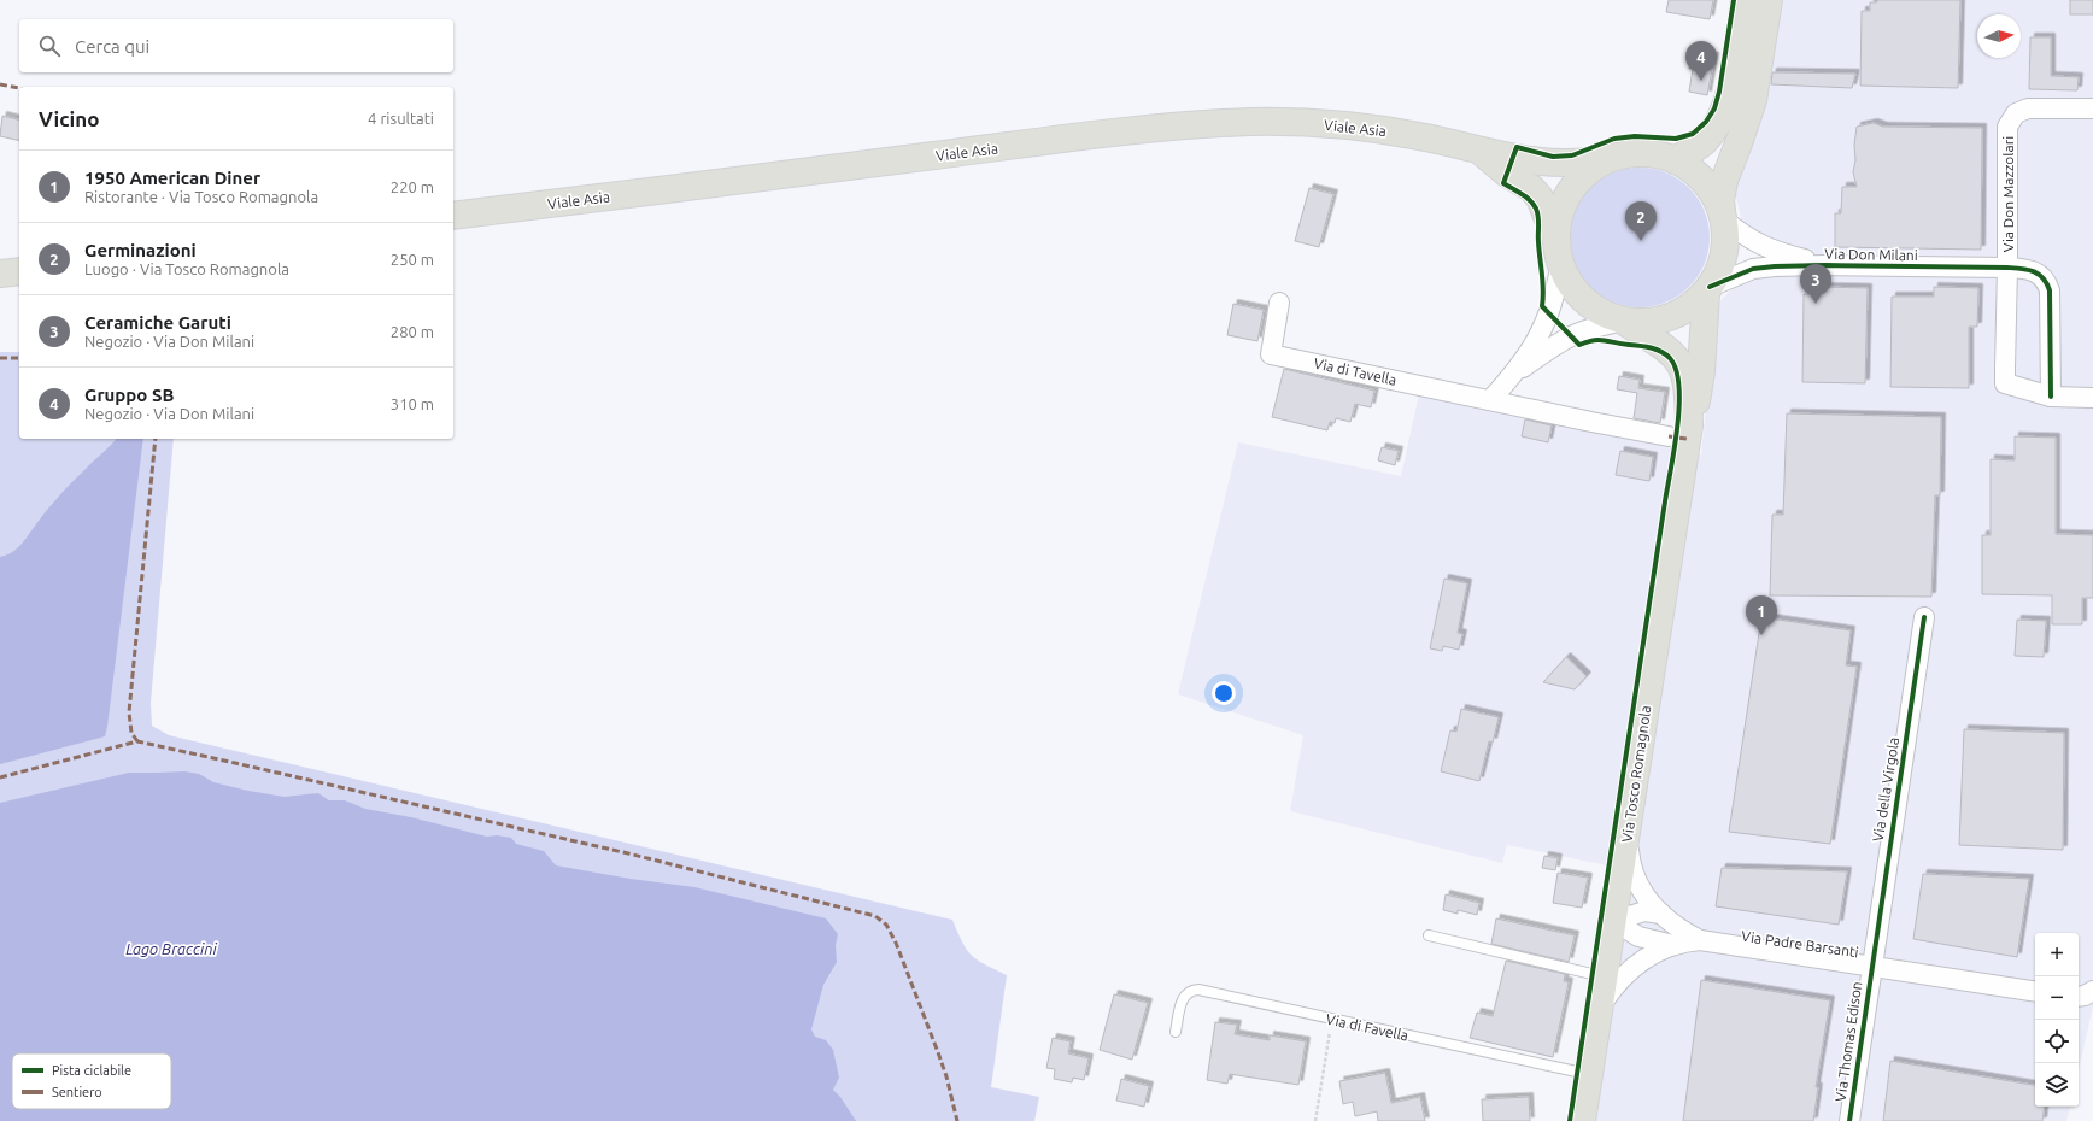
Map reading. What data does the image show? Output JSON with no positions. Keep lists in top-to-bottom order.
{
  "streets": {
    "main road": ["Viale Asia", "Via Tosco Romagnola"],
    "street": [
      "Via Don Mazzolari",
      "Via Don Milani",
      "Via di Tavella",
      "Via della Virgola",
      "Via Padre Barsanti",
      "Via Thomas Edison"
    ],
    "lane": ["Via di Favella"]
  },
  "crossings": [
    ["Viale Asia", "Via Don Milani"],
    ["Viale Asia", "Via Tosco Romagnola"],
    ["Via Don Mazzolari", "Via Don Milani"],
    ["Via Don Milani", "Via Tosco Romagnola"],
    ["Via di Tavella", "Via Tosco Romagnola"],
    ["Via Tosco Romagnola", "Via Padre Barsanti"],
    ["Via Tosco Romagnola", "Via di Favella"],
    ["Via della Virgola", "Via Padre Barsanti"],
    ["Via della Virgola", "Via Thomas Edison"],
    ["Via Padre Barsanti", "Via Thomas Edison"]
  ],
  "water": ["Lago Braccini"],
  "legend": ["Pista ciclabile", "Sentiero"],
  "north": "right",
  "page": {
    "search": "Cerca qui",
    "pins": [
      "4",
      "2",
      "3",
      "1"
    ],
    "heading": ["Vicino", "4 risultati"],
    "list": [
      {
        "mark": "1",
        "name": "1950 American Diner",
        "note": "Ristorante · Via Tosco Romagnola",
        "value": "220 m"
      },
      {
        "mark": "2",
        "name": "Germinazioni",
        "note": "Luogo · Via Tosco Romagnola",
        "value": "250 m"
      },
      {
        "mark": "3",
        "name": "Ceramiche Garuti",
        "note": "Negozio · Via Don Milani",
        "value": "280 m"
      },
      {
        "mark": "4",
        "name": "Gruppo SB",
        "note": "Negozio · Via Don Milani",
        "value": "310 m"
      }
    ],
    "map_buttons": ["+", "−"]
  }
}
